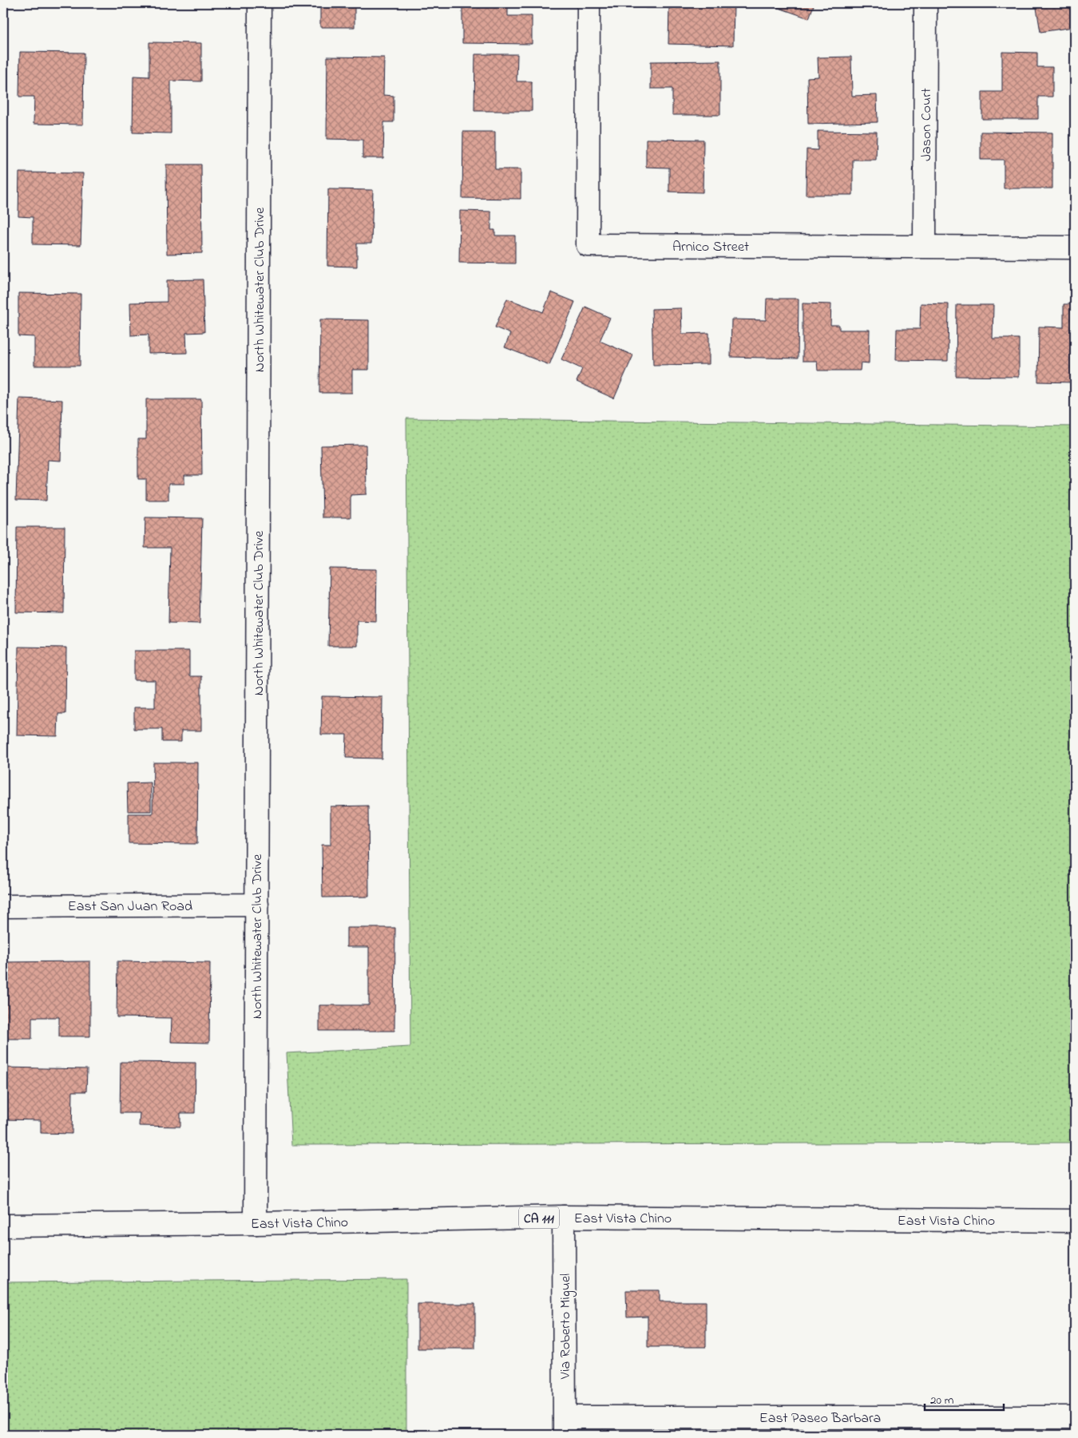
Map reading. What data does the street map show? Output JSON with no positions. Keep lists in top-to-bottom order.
{
  "streets": {
    "street": [
      "Jason Court",
      "Arnico Street",
      "North Whitewater Club Drive",
      "East San Juan Road",
      "CA 111",
      "East Vista Chino",
      "Via Roberto Miguel",
      "East Paseo Barbara"
    ]
  },
  "crossings": [
    ["Jason Court", "Arnico Street"],
    ["North Whitewater Club Drive", "East San Juan Road"],
    ["North Whitewater Club Drive", "East Vista Chino"],
    ["East Vista Chino", "Via Roberto Miguel"],
    ["Via Roberto Miguel", "East Paseo Barbara"]
  ],
  "scale_bar": "20 m"
}
